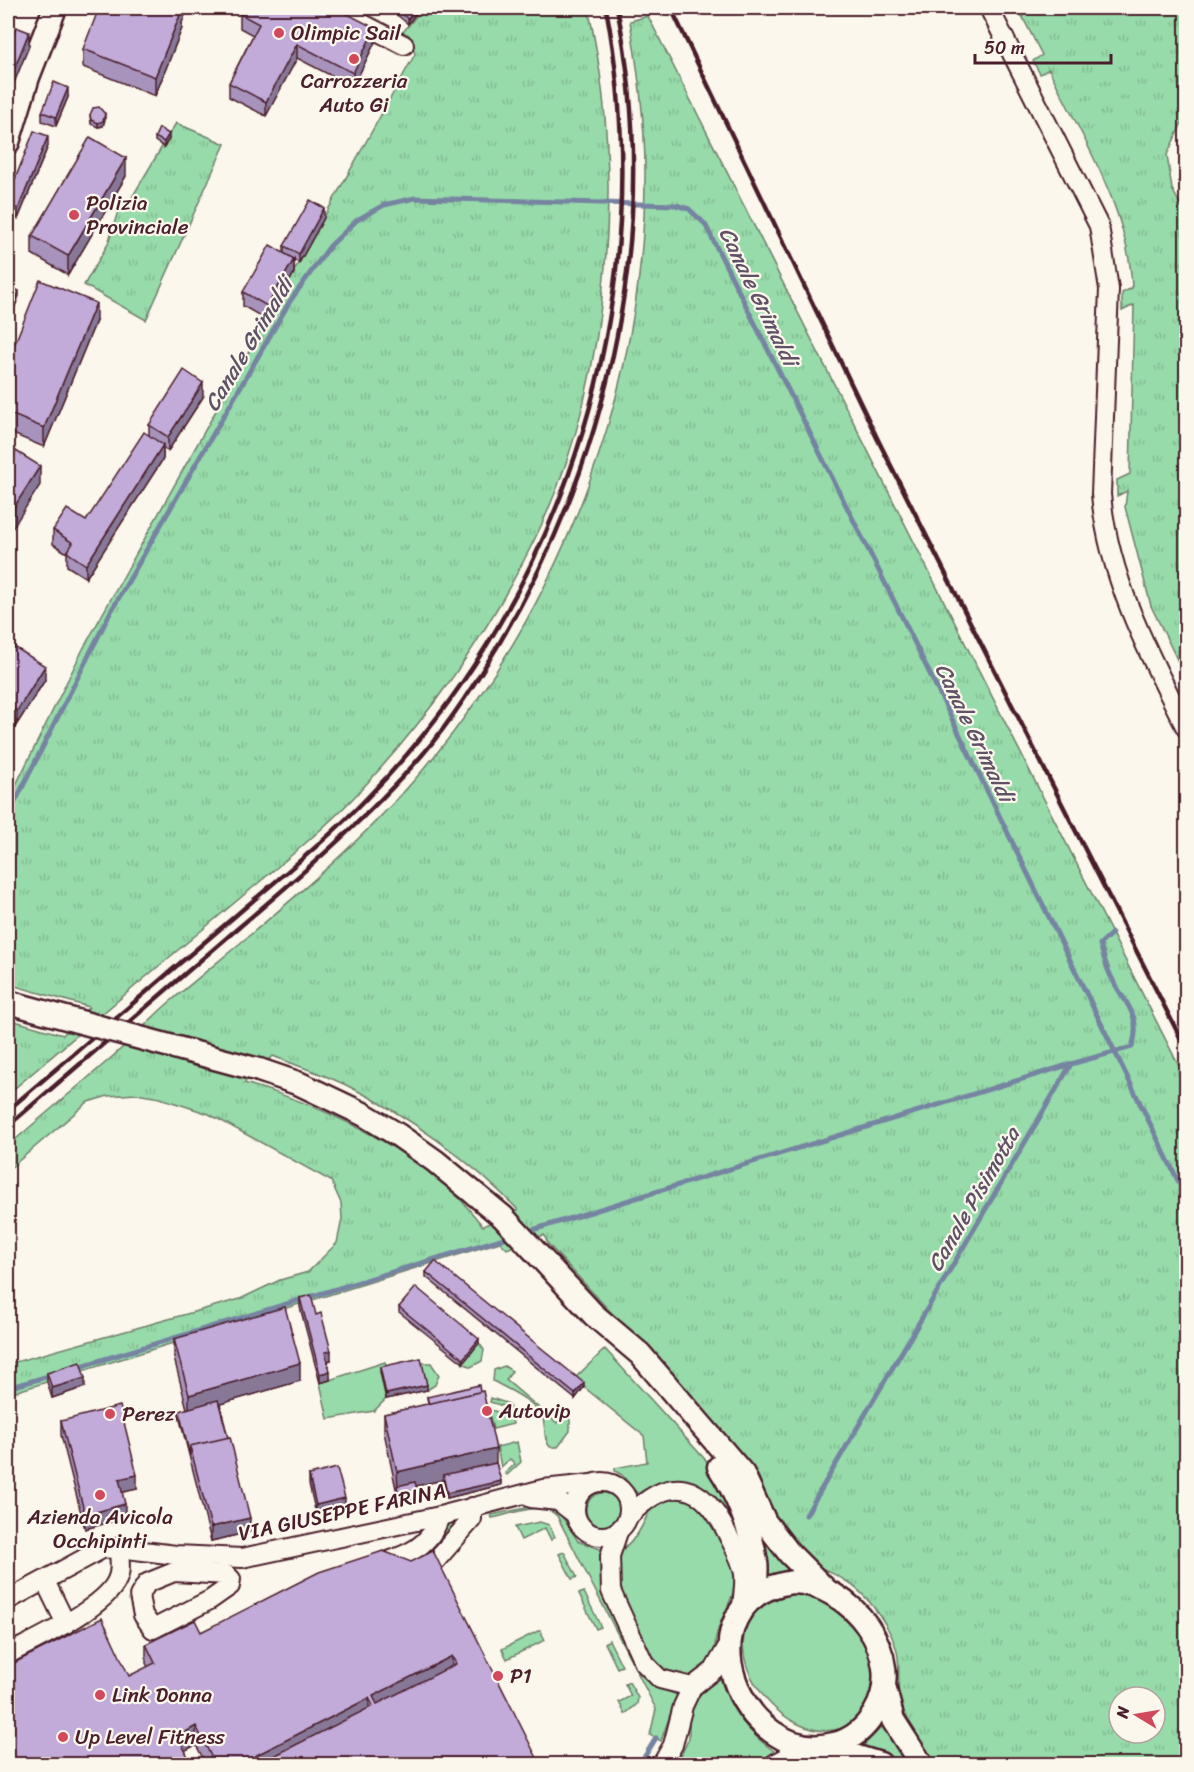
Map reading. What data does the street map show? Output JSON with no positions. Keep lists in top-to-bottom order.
{
  "streets": {
    "street": ["VIA GIUSEPPE FARINA"]
  },
  "water": ["Canale Grimaldi", "Canale Pisimotta"],
  "places": [
    "Olimpic Sail",
    "Carrozzeria Auto Gi",
    "Polizia Provinciale",
    "Autovip",
    "Perez",
    "Azienda Avicola Occhipinti",
    "P1",
    "Link Donna",
    "Up Level Fitness"
  ],
  "scale_bar": "50 m",
  "north": "left"
}
